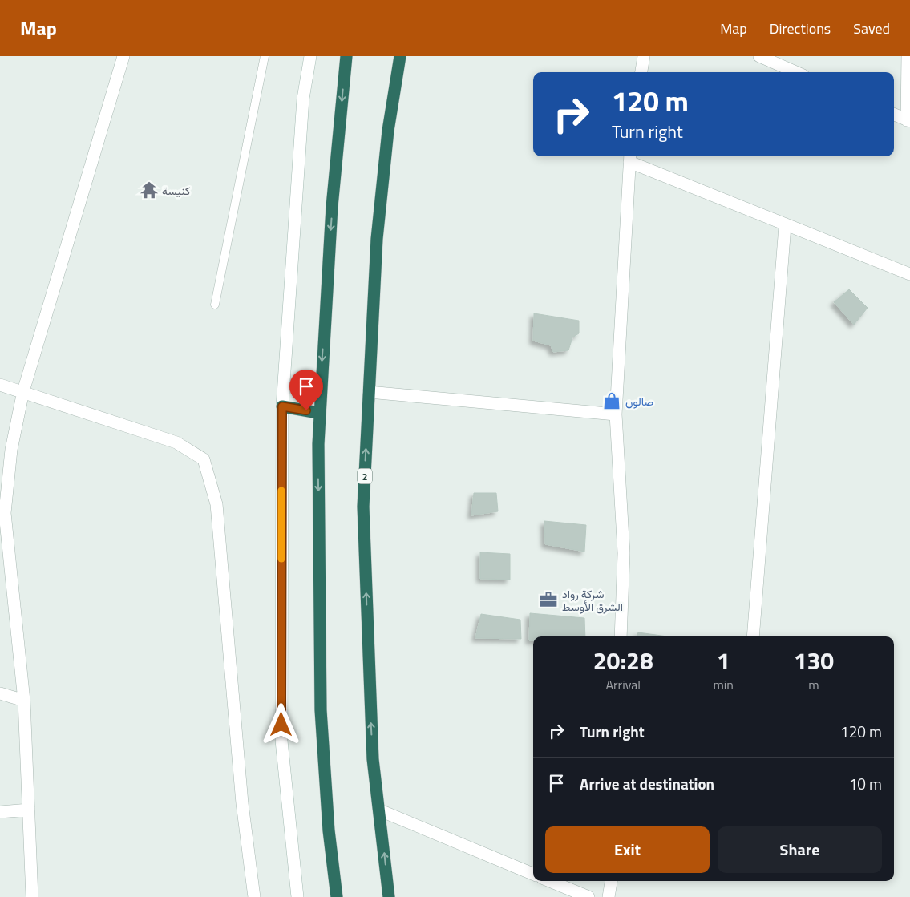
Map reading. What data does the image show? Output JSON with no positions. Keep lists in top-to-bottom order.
{
  "streets": {
    "highway": ["2"]
  },
  "places": {
    "temple": ["كنيسة"],
    "shop": ["صالون"],
    "office": ["شركة رواد الشرق الأوسط"]
  },
  "page": {
    "header": "Map",
    "nav": ["Map", "Directions", "Saved"],
    "turn": ["120 m", "Turn right"],
    "eta": [
      "20:28",
      "Arrival",
      "1",
      "min",
      "130",
      "m"
    ],
    "list": [
      {
        "name": "Turn right",
        "value": "120 m"
      },
      {
        "name": "Arrive at destination",
        "value": "10 m"
      }
    ],
    "buttons": ["Exit", "Share"]
  }
}
